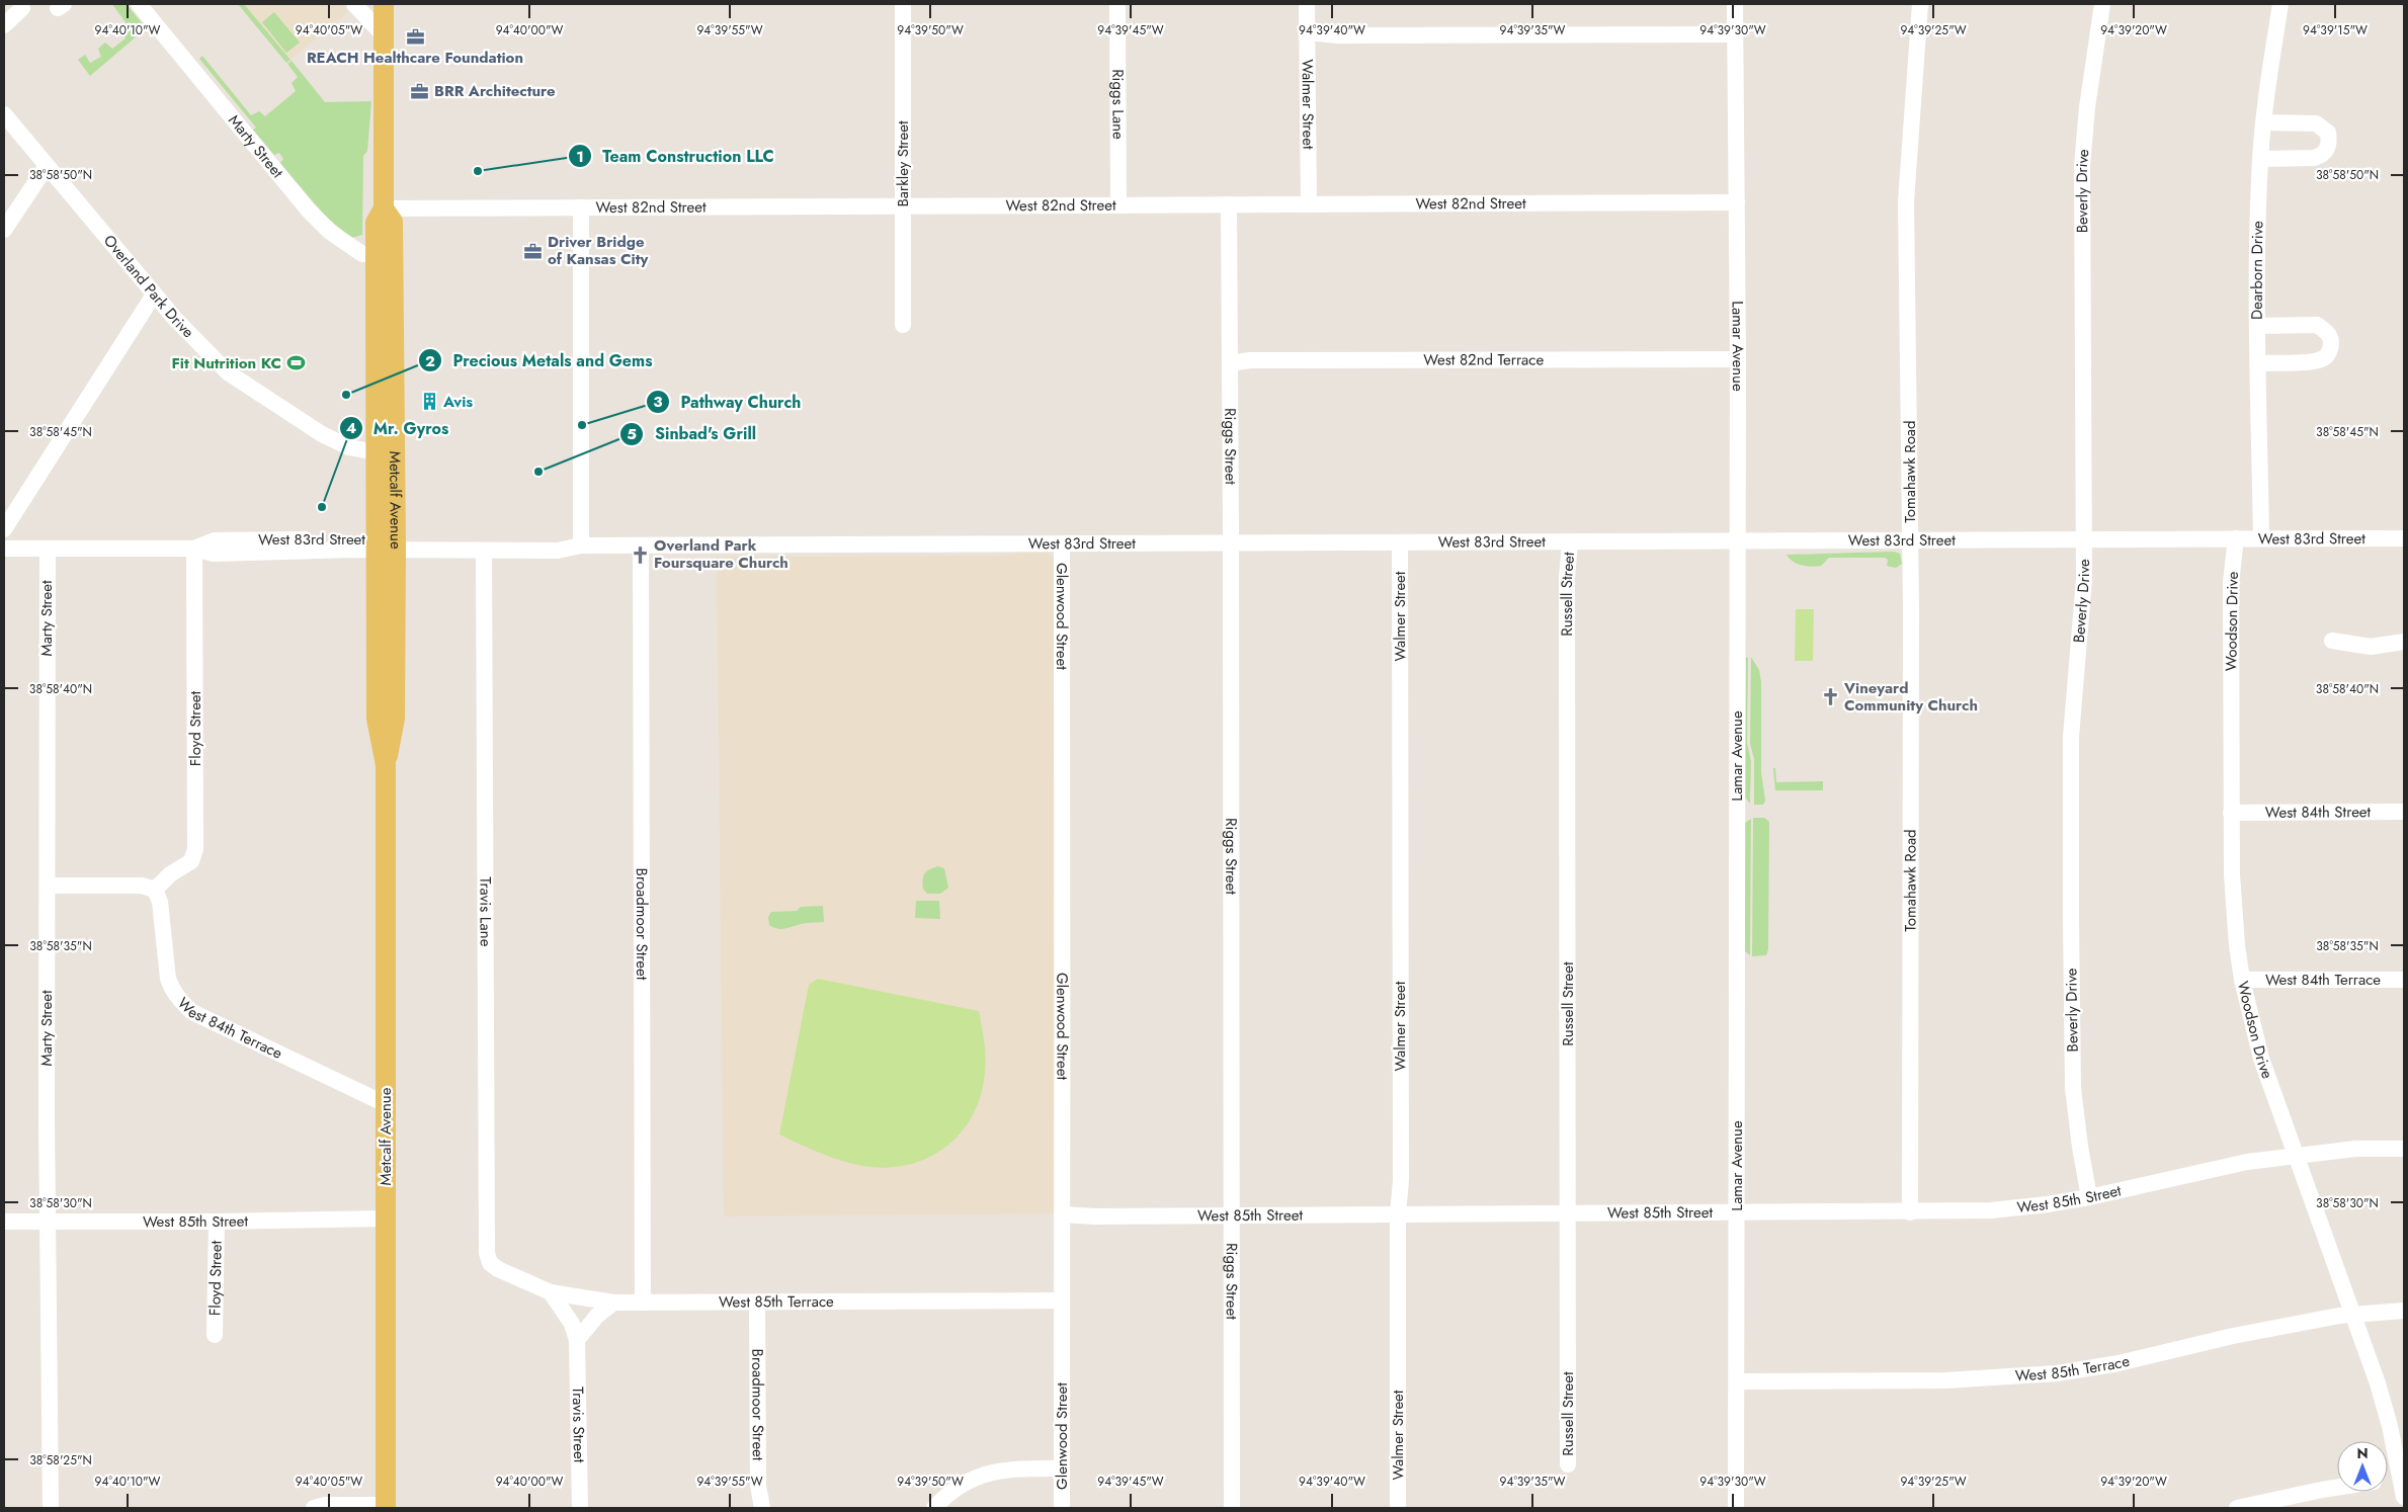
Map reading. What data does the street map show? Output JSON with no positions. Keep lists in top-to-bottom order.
{
  "streets": {
    "main road": ["Metcalf Avenue"],
    "street": [
      "Riggs Lane",
      "Walmer Street",
      "Marty Street",
      "Barkley Street",
      "Beverly Drive",
      "West 82nd Street",
      "Dearborn Drive",
      "Overland Park Drive",
      "Lamar Avenue",
      "West 82nd Terrace",
      "Riggs Street",
      "Tomahawk Road",
      "West 83rd Street",
      "Russell Street",
      "Glenwood Street",
      "Woodson Drive",
      "Floyd Street",
      "West 84th Street",
      "Travis Lane",
      "Broadmoor Street",
      "West 84th Terrace",
      "West 85th Street",
      "West 85th Terrace",
      "Travis Street"
    ]
  },
  "crossings": [
    ["Riggs Lane", "West 82nd Street"],
    ["Walmer Street", "West 82nd Street"],
    ["Walmer Street", "West 83rd Street"],
    ["Walmer Street", "West 85th Street"],
    ["Marty Street", "Metcalf Avenue"],
    ["Marty Street", "West 83rd Street"],
    ["Marty Street", "West 85th Street"],
    ["Barkley Street", "West 82nd Street"],
    ["Beverly Drive", "West 83rd Street"],
    ["Beverly Drive", "West 85th Street"],
    ["West 82nd Street", "Lamar Avenue"],
    ["West 82nd Street", "Riggs Street"],
    ["West 82nd Street", "Metcalf Avenue"],
    ["Dearborn Drive", "West 83rd Street"],
    ["Overland Park Drive", "Metcalf Avenue"],
    ["Lamar Avenue", "West 82nd Terrace"],
    ["Lamar Avenue", "West 83rd Street"],
    ["Lamar Avenue", "West 85th Street"],
    ["Lamar Avenue", "West 85th Terrace"],
    ["West 82nd Terrace", "Riggs Street"],
    ["Riggs Street", "West 83rd Street"],
    ["Riggs Street", "West 85th Street"],
    ["Tomahawk Road", "West 83rd Street"],
    ["Tomahawk Road", "West 85th Street"],
    ["Metcalf Avenue", "West 83rd Street"],
    ["Metcalf Avenue", "West 84th Terrace"],
    ["Metcalf Avenue", "West 85th Street"],
    ["West 83rd Street", "Russell Street"],
    ["West 83rd Street", "Glenwood Street"],
    ["West 83rd Street", "Woodson Drive"],
    ["West 83rd Street", "Floyd Street"],
    ["West 83rd Street", "Travis Lane"],
    ["West 83rd Street", "Broadmoor Street"],
    ["Russell Street", "West 85th Street"],
    ["Glenwood Street", "West 85th Street"],
    ["Glenwood Street", "West 85th Terrace"],
    ["Woodson Drive", "West 84th Street"],
    ["Woodson Drive", "West 84th Terrace"],
    ["Woodson Drive", "West 85th Street"],
    ["Woodson Drive", "West 85th Terrace"],
    ["Floyd Street", "West 84th Terrace"],
    ["Floyd Street", "West 85th Street"],
    ["Travis Lane", "West 85th Terrace"],
    ["Broadmoor Street", "West 85th Terrace"],
    ["West 85th Terrace", "Travis Street"]
  ],
  "places": {
    "office": ["REACH Healthcare Foundation", "BRR Architecture", "Driver Bridge of Kansas City"],
    "other": [
      "Team Construction LLC",
      "Precious Metals and Gems",
      "Pathway Church",
      "Sinbad's Grill",
      "Mr. Gyros"
    ],
    "sports": ["Fit Nutrition KC"],
    "building": ["Avis"],
    "church": ["Overland Park Foursquare Church", "Vineyard Community Church"]
  },
  "north": "top",
  "coordinates": [
    "94°40'10\"W",
    "94°40'05\"W",
    "94°40'00\"W",
    "94°39'55\"W",
    "94°39'50\"W",
    "94°39'45\"W",
    "94°39'40\"W",
    "94°39'35\"W",
    "94°39'30\"W",
    "94°39'25\"W",
    "94°39'20\"W",
    "94°39'15\"W",
    "38°58'50\"N",
    "38°58'45\"N",
    "38°58'40\"N",
    "38°58'35\"N",
    "38°58'30\"N",
    "38°58'25\"N"
  ]
}
